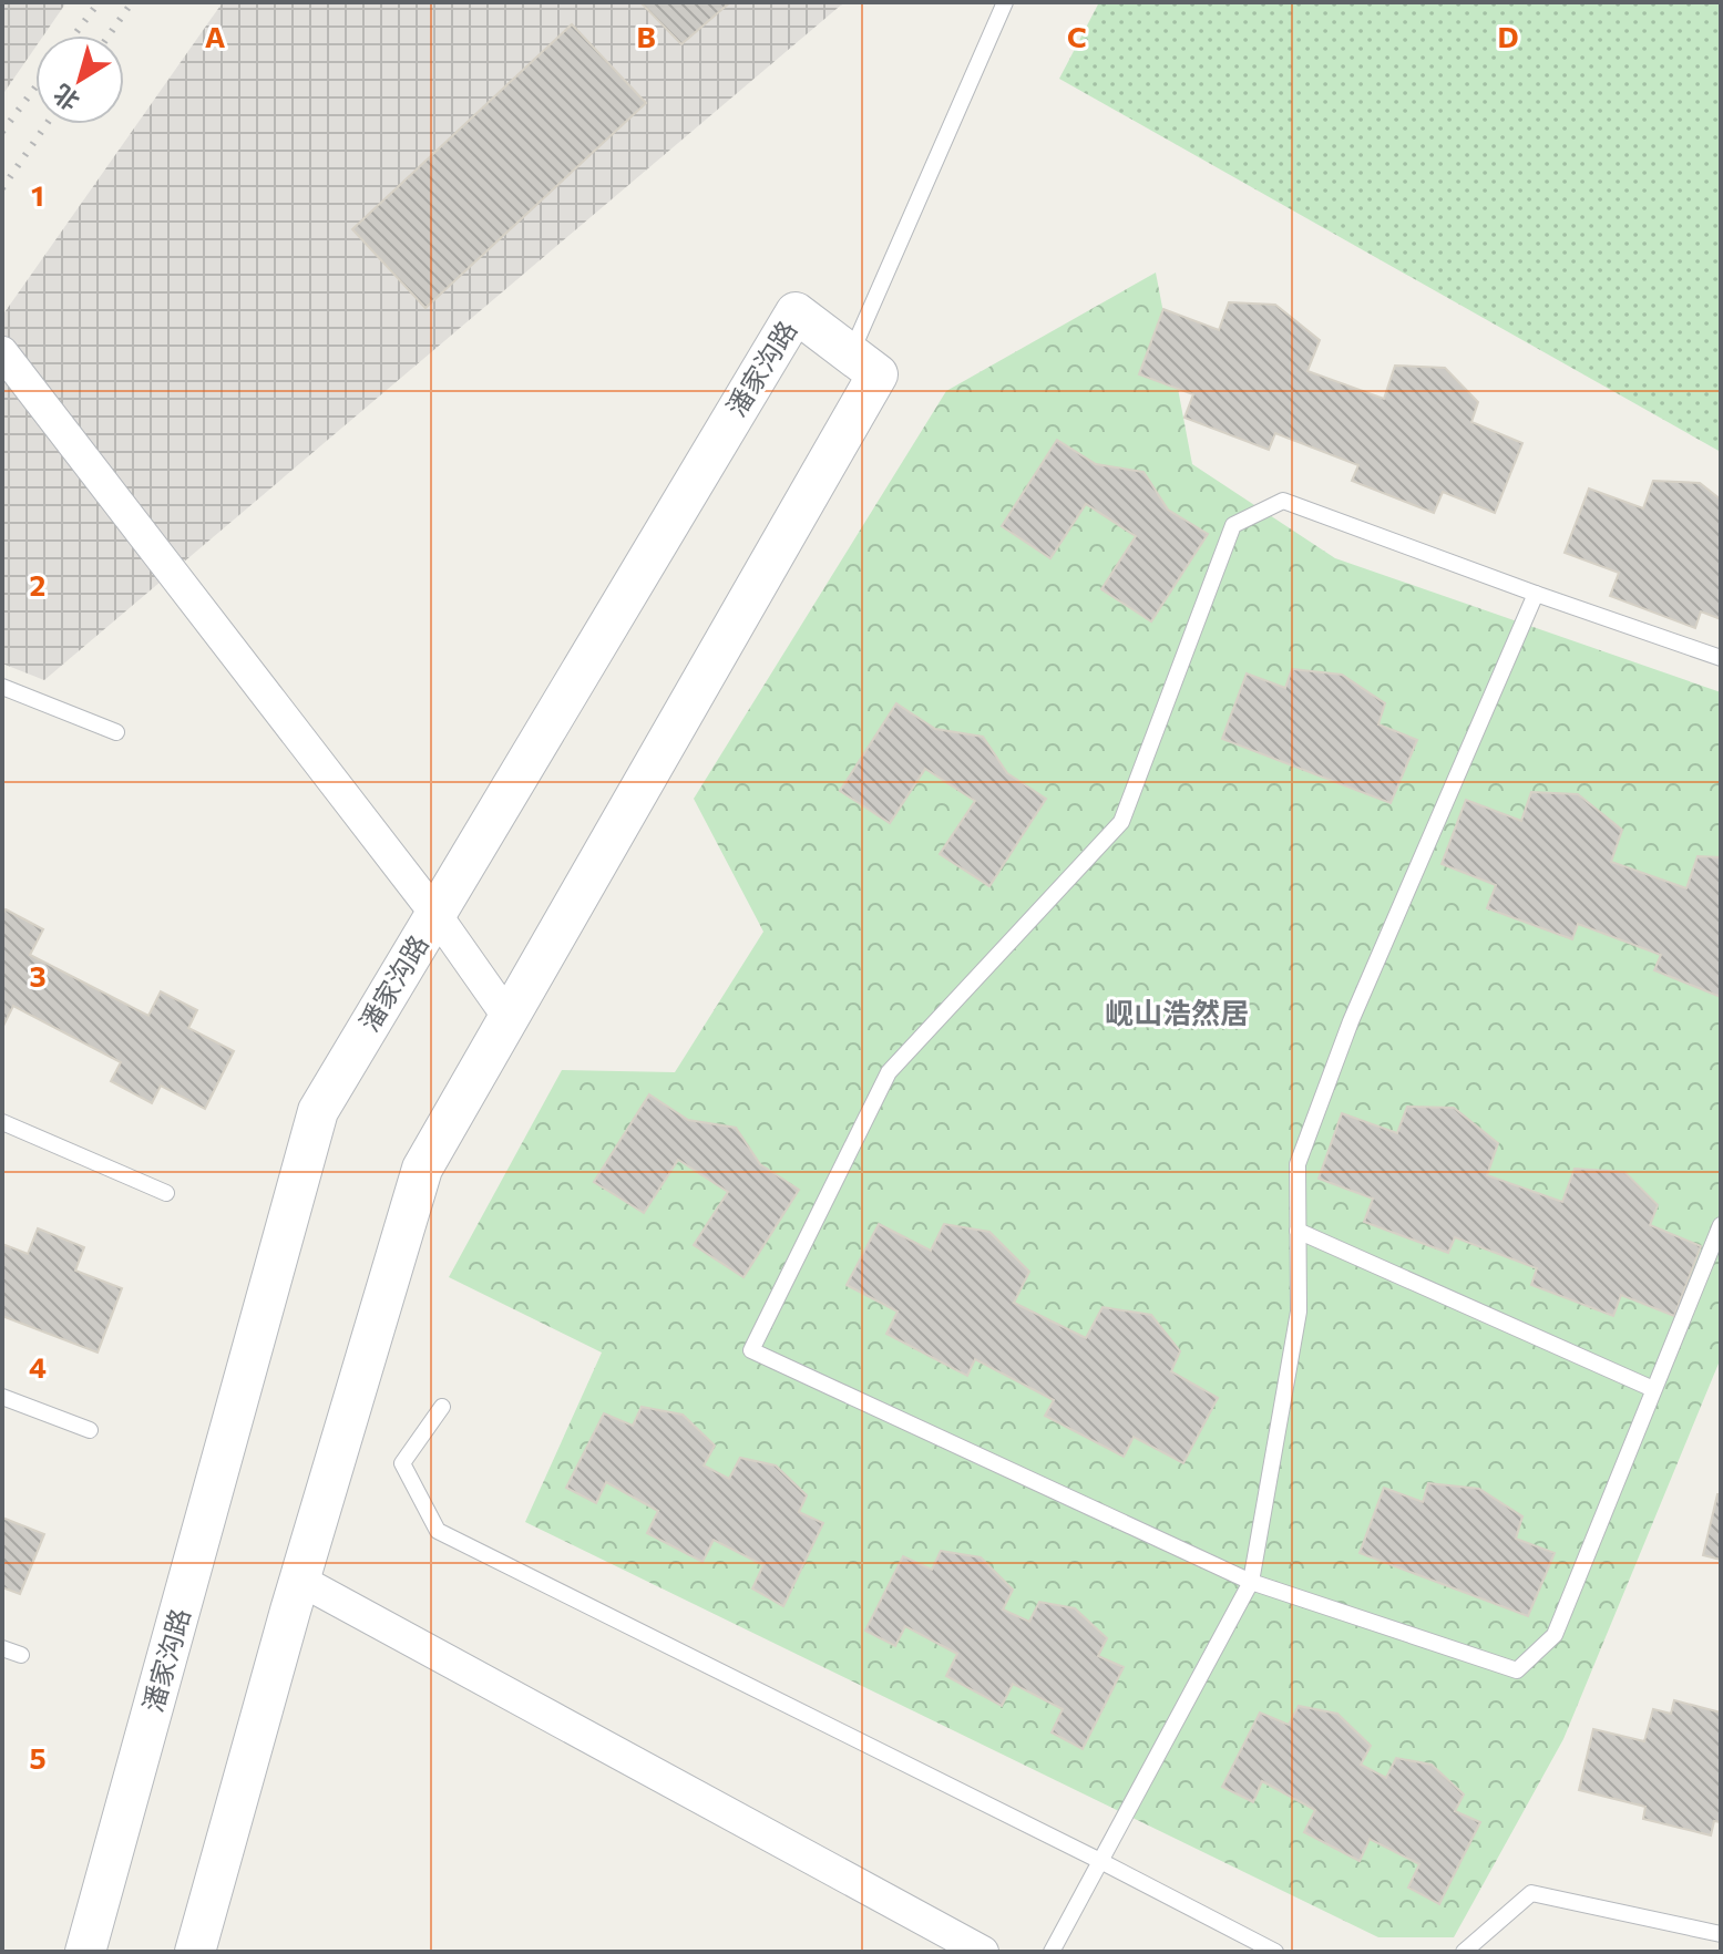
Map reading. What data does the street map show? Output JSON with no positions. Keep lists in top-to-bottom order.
{
  "streets": {
    "street": ["潘家沟路"]
  },
  "districts": ["岘山浩然居"],
  "north": "bottom left",
  "grid": {
    "columns": [
      "A",
      "B",
      "C",
      "D"
    ],
    "rows": [
      "1",
      "2",
      "3",
      "4",
      "5"
    ]
  }
}
